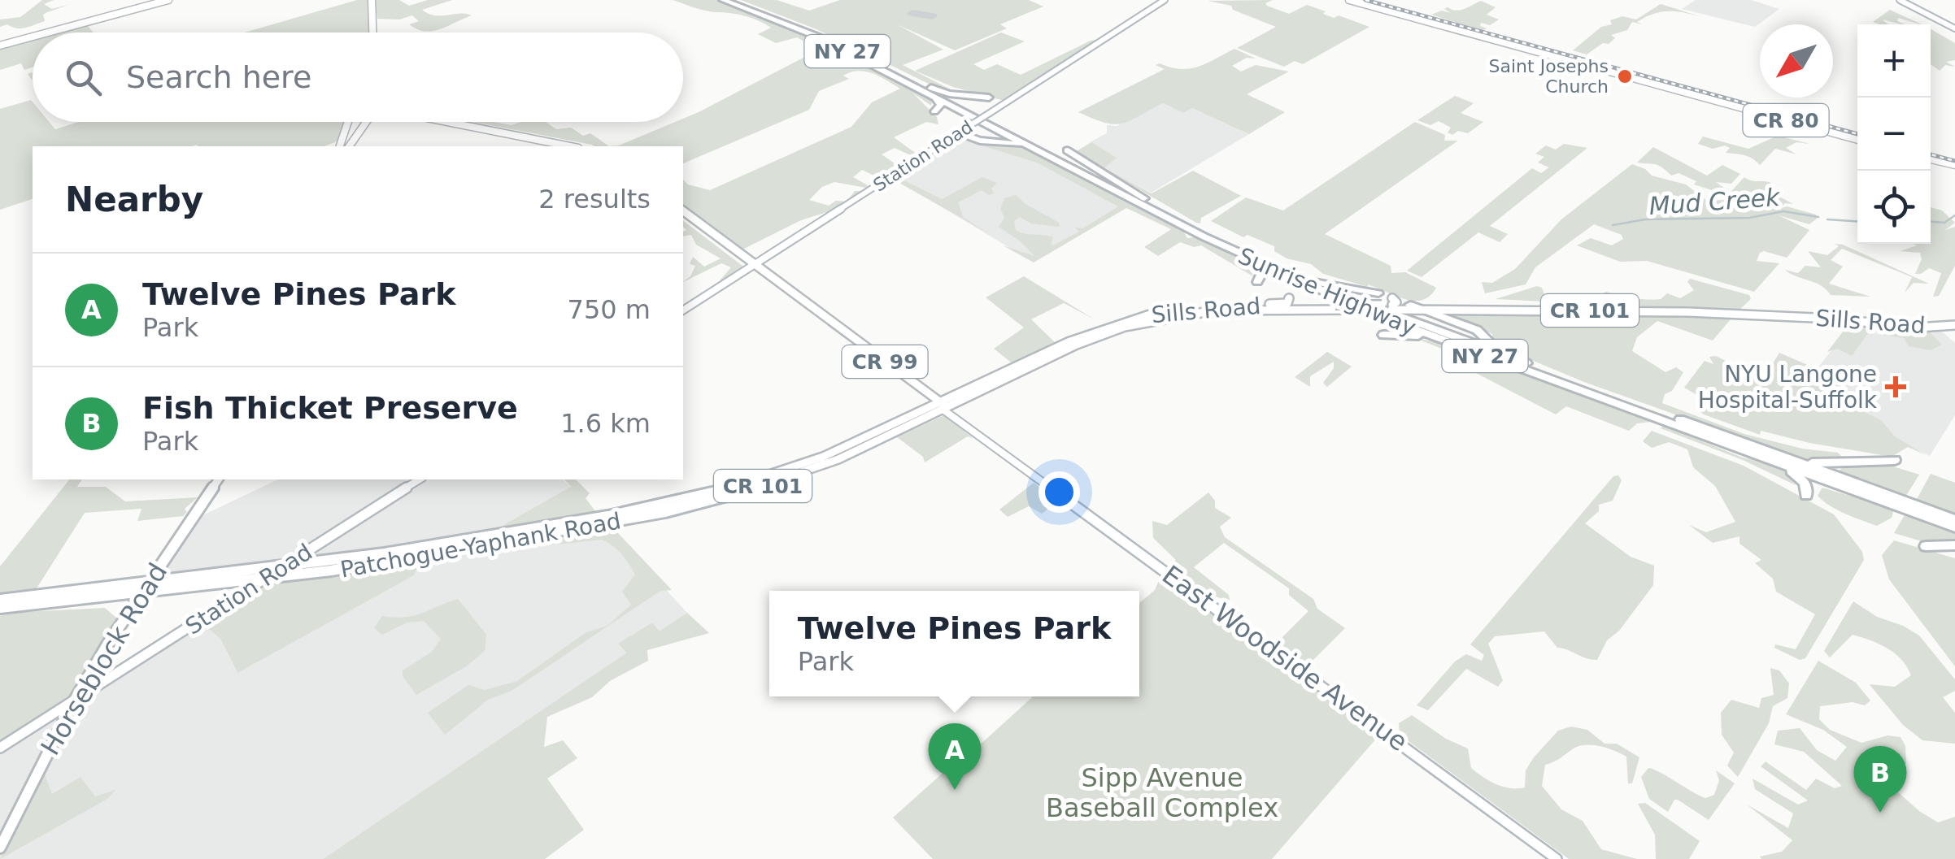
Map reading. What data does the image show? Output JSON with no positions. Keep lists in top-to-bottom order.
{
  "streets": {
    "highway": ["NY 27", "Sunrise Highway"],
    "main road": [
      "CR 80",
      "Station Road",
      "Sills Road",
      "CR 101",
      "CR 99",
      "Patchogue-Yaphank Road",
      "East Woodside Avenue",
      "Horseblock Road"
    ]
  },
  "crossings": [
    ["Station Road", "Patchogue-Yaphank Road"],
    ["Station Road", "East Woodside Avenue"],
    ["Station Road", "Horseblock Road"],
    ["Sills Road", "Patchogue-Yaphank Road"],
    ["Sills Road", "East Woodside Avenue"],
    ["Patchogue-Yaphank Road", "East Woodside Avenue"],
    ["Patchogue-Yaphank Road", "Horseblock Road"]
  ],
  "water": ["Mud Creek"],
  "parks": ["Sipp Avenue Baseball Complex"],
  "places": {
    "other": ["Saint Josephs Church"],
    "health": ["NYU Langone Hospital-Suffolk"]
  },
  "north": "bottom left",
  "page": {
    "map_buttons": ["+", "−"],
    "search": "Search here",
    "heading": ["Nearby", "2 results"],
    "list": [
      {
        "mark": "A",
        "name": "Twelve Pines Park",
        "note": "Park",
        "value": "750 m"
      },
      {
        "mark": "B",
        "name": "Fish Thicket Preserve",
        "note": "Park",
        "value": "1.6 km"
      }
    ],
    "popup": ["Twelve Pines Park", "Park"],
    "pins": ["A", "B"]
  }
}
